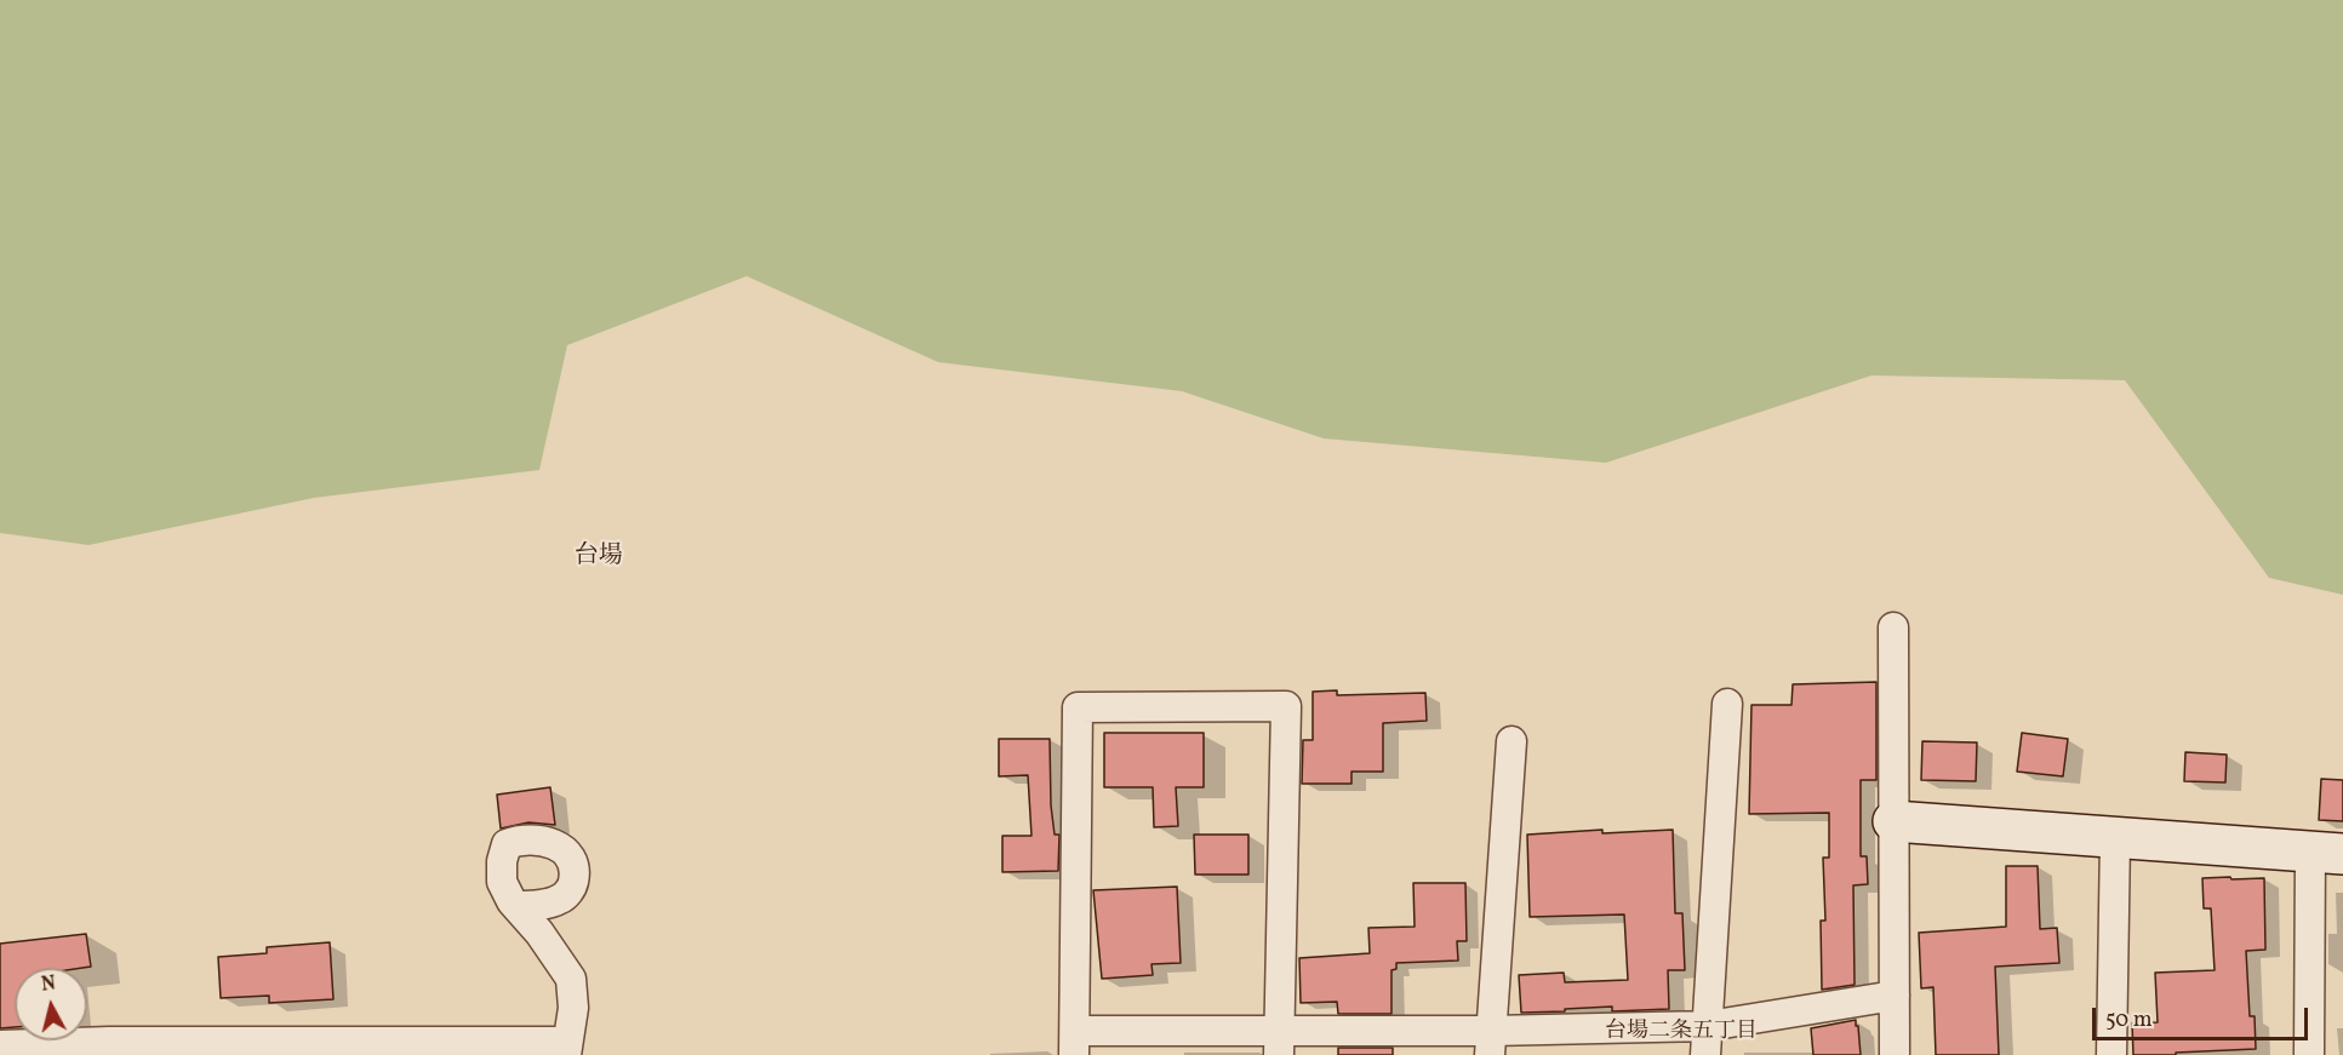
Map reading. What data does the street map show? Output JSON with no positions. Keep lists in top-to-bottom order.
{
  "districts": ["台場", "台場二条五丁目"],
  "scale_bar": "50 m",
  "north": "top"
}
